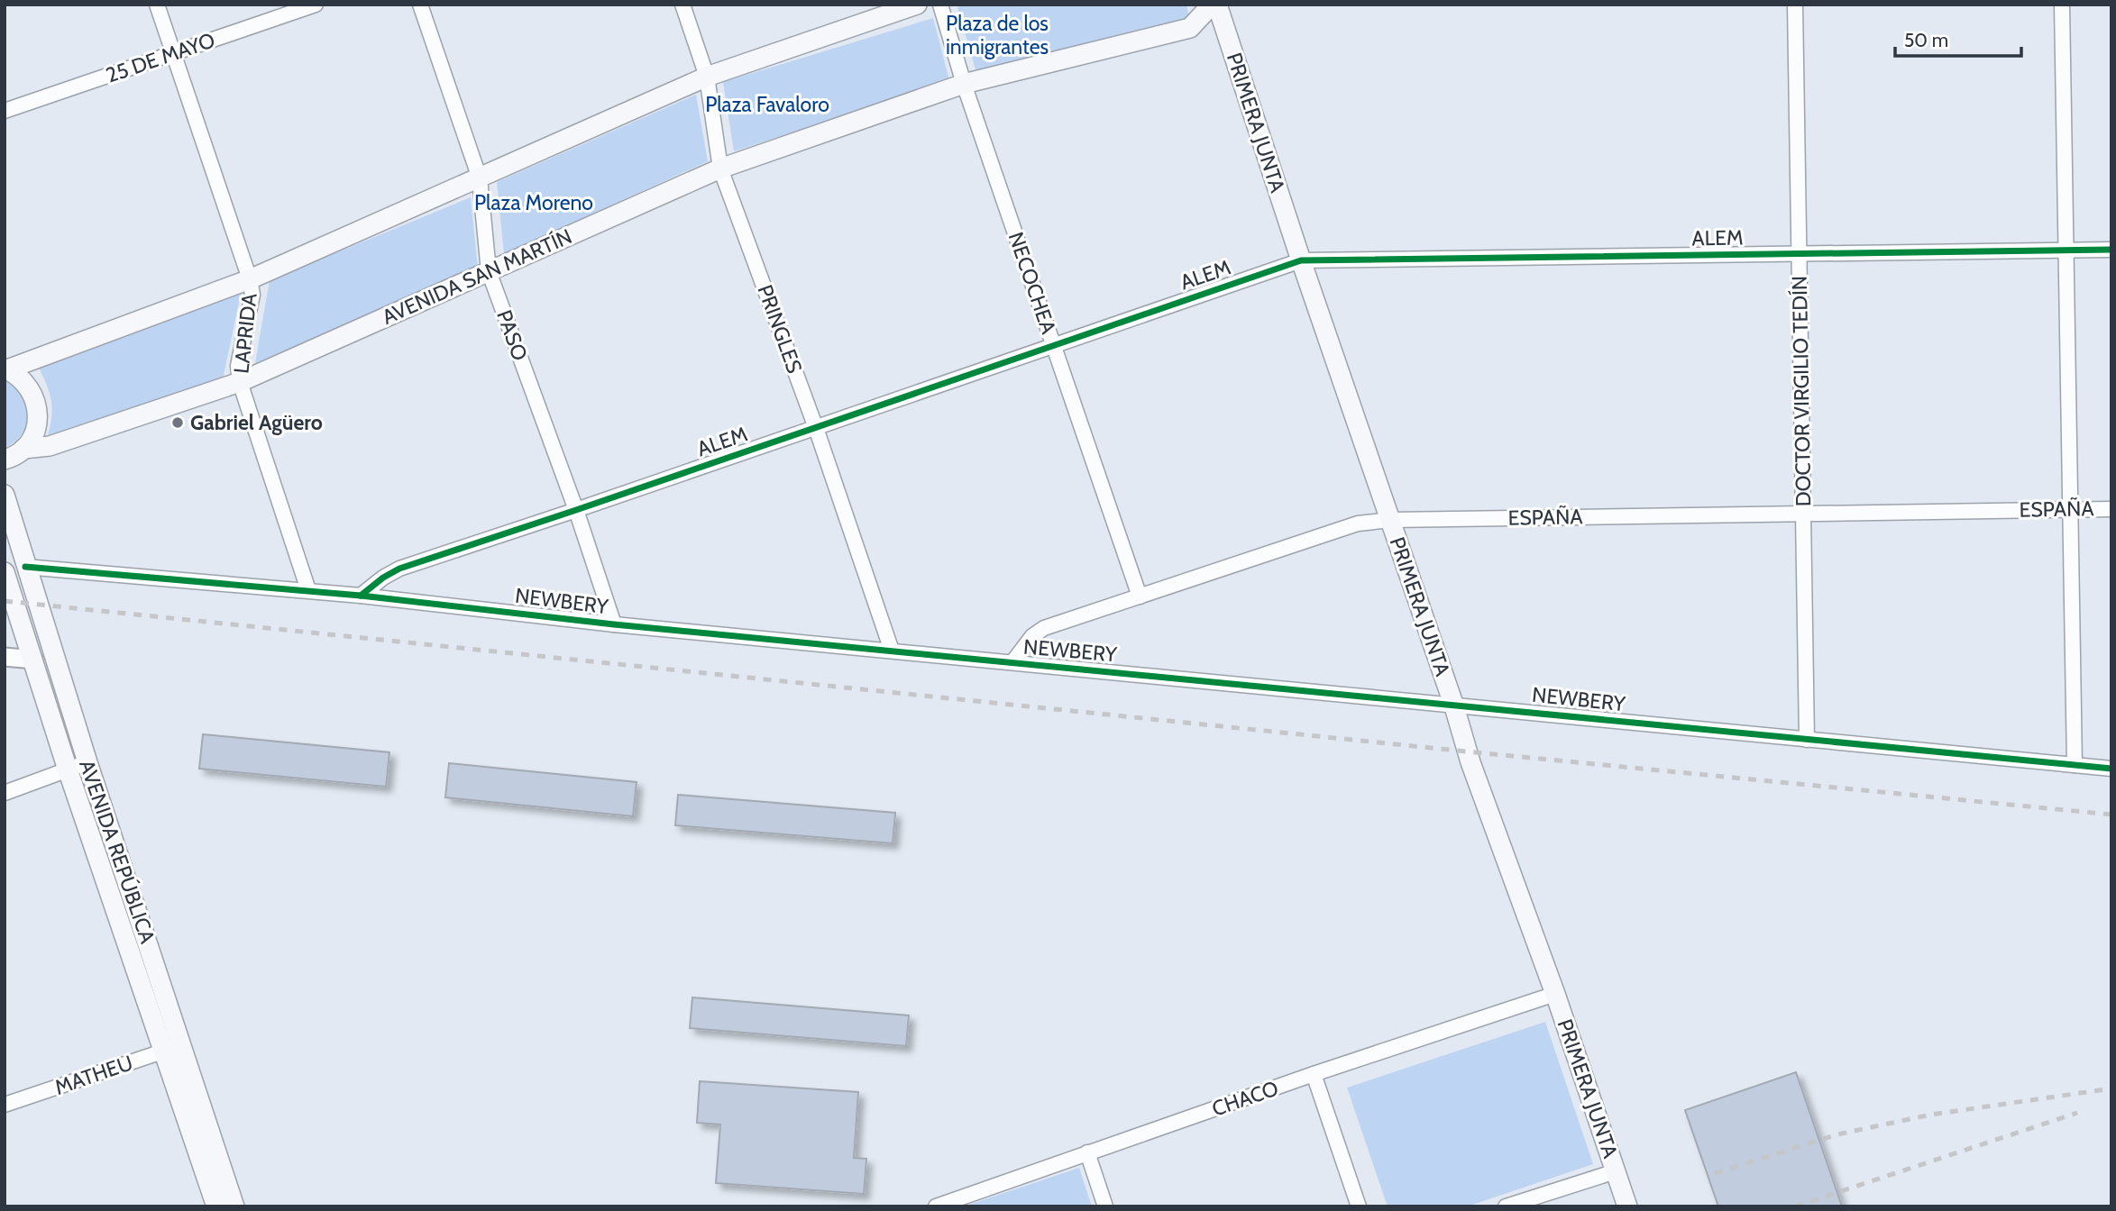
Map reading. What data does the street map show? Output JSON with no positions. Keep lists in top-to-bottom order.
{
  "streets": {
    "main road": ["PRIMERA JUNTA", "AVENIDA SAN MARTÍN", "AVENIDA REPÚBLICA"],
    "street": [
      "25 DE MAYO",
      "ALEM",
      "NECOCHEA",
      "PRINGLES",
      "LAPRIDA",
      "PASO",
      "DOCTOR VIRGILIO TEDÍN",
      "ESPAÑA",
      "NEWBERY",
      "MATHEU",
      "CHACO"
    ]
  },
  "crossings": [
    ["25 DE MAYO", "LAPRIDA"],
    ["PRIMERA JUNTA", "ALEM"],
    ["PRIMERA JUNTA", "ESPAÑA"],
    ["PRIMERA JUNTA", "NEWBERY"],
    ["PRIMERA JUNTA", "CHACO"],
    ["ALEM", "NECOCHEA"],
    ["ALEM", "PRINGLES"],
    ["ALEM", "PASO"],
    ["ALEM", "DOCTOR VIRGILIO TEDÍN"],
    ["ALEM", "NEWBERY"],
    ["AVENIDA SAN MARTÍN", "NECOCHEA"],
    ["AVENIDA SAN MARTÍN", "PRINGLES"],
    ["AVENIDA SAN MARTÍN", "LAPRIDA"],
    ["AVENIDA SAN MARTÍN", "PASO"],
    ["NECOCHEA", "ESPAÑA"],
    ["PRINGLES", "NEWBERY"],
    ["LAPRIDA", "NEWBERY"],
    ["PASO", "NEWBERY"],
    ["DOCTOR VIRGILIO TEDÍN", "ESPAÑA"],
    ["DOCTOR VIRGILIO TEDÍN", "NEWBERY"],
    ["ESPAÑA", "NEWBERY"],
    ["NEWBERY", "AVENIDA REPÚBLICA"],
    ["AVENIDA REPÚBLICA", "MATHEU"]
  ],
  "parks": ["Plaza de los inmigrantes", "Plaza Favaloro", "Plaza Moreno"],
  "places": ["Gabriel Agüero"],
  "scale_bar": "50 m"
}
